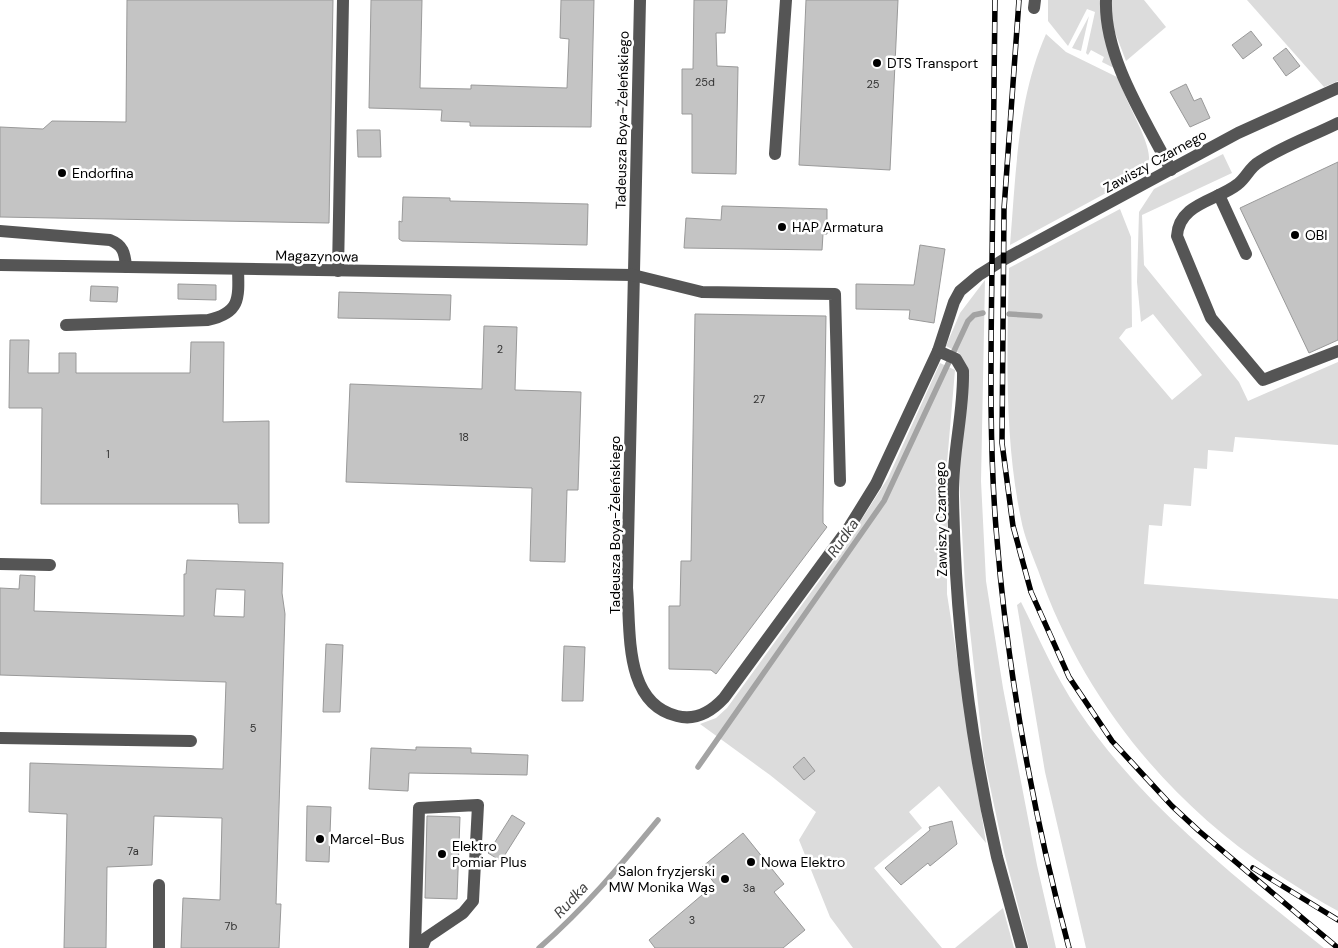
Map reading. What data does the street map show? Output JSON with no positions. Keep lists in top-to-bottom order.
{
  "streets": {
    "street": ["Tadeusza Boya-Żeleńskiego", "Zawiszy Czarnego", "Magazynowa"]
  },
  "crossings": [
    ["Tadeusza Boya-Żeleńskiego", "Zawiszy Czarnego"],
    ["Tadeusza Boya-Żeleńskiego", "Magazynowa"]
  ],
  "water": ["Rudka"],
  "places": [
    "DTS Transport",
    "Endorfina",
    "HAP Armatura",
    "OBI",
    "Marcel-Bus",
    "Elektro Pomiar Plus",
    "Nowa Elektro",
    "Salon fryzjerski MW Monika Wąs"
  ],
  "house_numbers": [
    "25d",
    "25",
    "2",
    "27",
    "18",
    "1",
    "5",
    "7a",
    "3a",
    "3",
    "7b"
  ]
}
